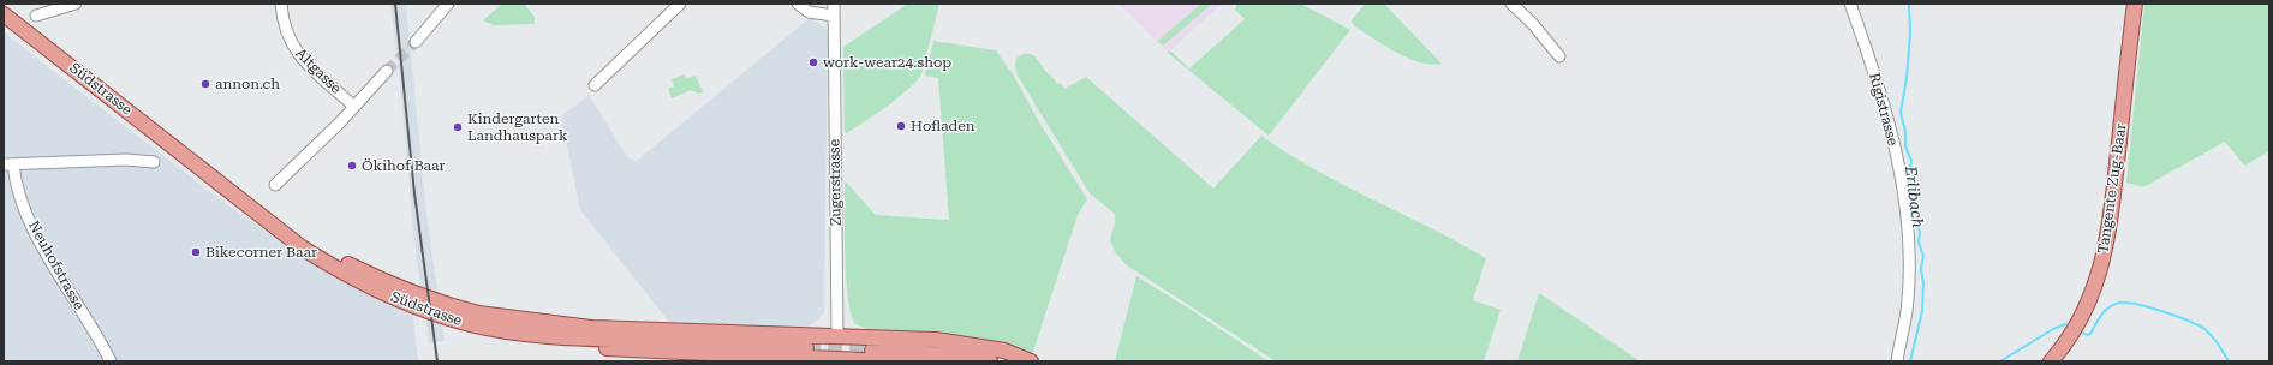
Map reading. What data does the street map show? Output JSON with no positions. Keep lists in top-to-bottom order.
{
  "streets": {
    "main road": ["Südstrasse", "Zugerstrasse", "Tangente Zug-Baar"],
    "street": ["Altgasse", "Rigistrasse", "Neuhofstrasse"]
  },
  "water": ["Erlibach"],
  "places": [
    "work-wear24.shop",
    "annon.ch",
    "Hofladen",
    "Kindergarten Landhauspark",
    "Ökihof Baar",
    "Bikecorner Baar"
  ]
}
